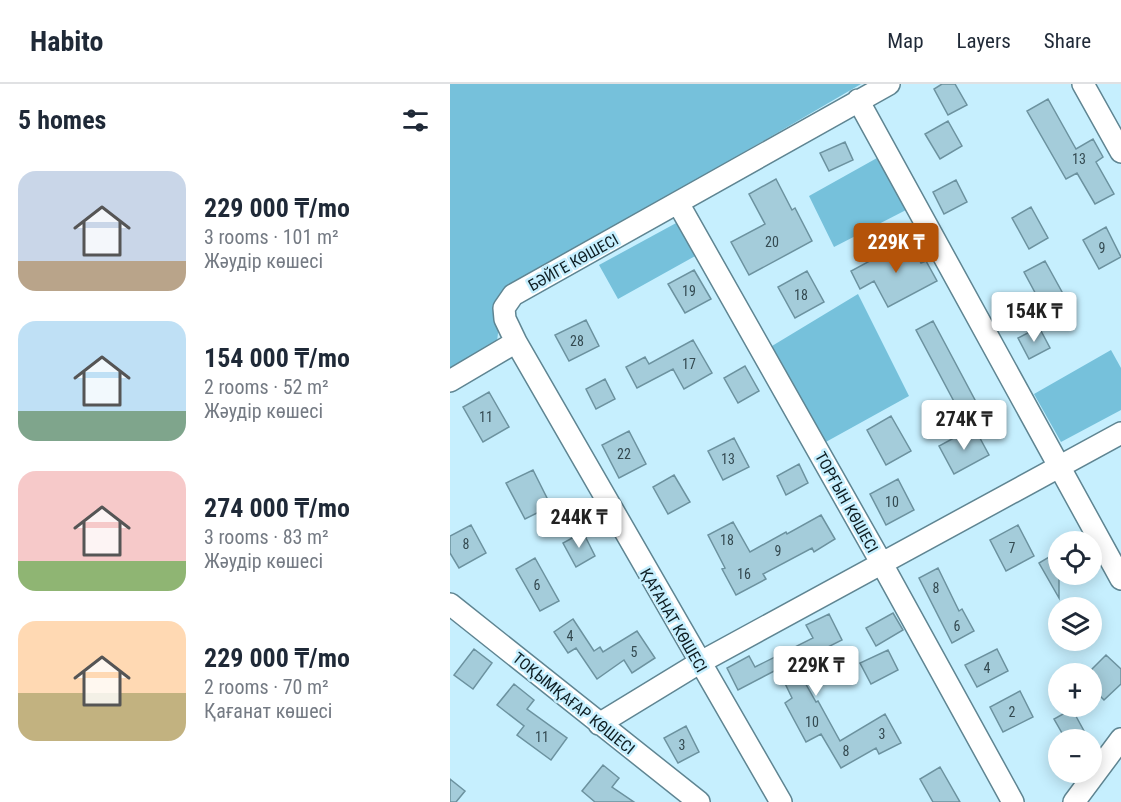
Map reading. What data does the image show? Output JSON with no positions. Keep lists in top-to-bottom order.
{
  "streets": {
    "street": [
      "БӘЙГЕ КӨШЕСІ",
      "ТОРҒЫН КӨШЕСІ",
      "ҚАҒАНАТ КӨШЕСІ",
      "ТОҚЫМҚАҒАР КӨШЕСІ"
    ]
  },
  "crossings": [
    ["БӘЙГЕ КӨШЕСІ", "ТОРҒЫН КӨШЕСІ"],
    ["БӘЙГЕ КӨШЕСІ", "ҚАҒАНАТ КӨШЕСІ"]
  ],
  "house_numbers": [
    "13",
    "20",
    "9",
    "19",
    "18",
    "28",
    "17",
    "11",
    "22",
    "13",
    "10",
    "18",
    "8",
    "7",
    "9",
    "16",
    "6",
    "8",
    "6",
    "4",
    "5",
    "4",
    "2",
    "10",
    "3",
    "11",
    "3",
    "8"
  ],
  "page": {
    "header": "Habito",
    "nav": ["Map", "Layers", "Share"],
    "heading": "5 homes",
    "list": [
      {
        "name": "229 000 ₸/mo",
        "note": "3 rooms · 101 m² · Жәудір көшесі"
      },
      {
        "name": "154 000 ₸/mo",
        "note": "2 rooms · 52 m² · Жәудір көшесі"
      },
      {
        "name": "274 000 ₸/mo",
        "note": "3 rooms · 83 m² · Жәудір көшесі"
      },
      {
        "name": "229 000 ₸/mo",
        "note": "2 rooms · 70 m² · Қағанат көшесі"
      }
    ],
    "price": [
      "229K ₸",
      "154K ₸",
      "274K ₸",
      "244K ₸",
      "229K ₸"
    ],
    "map_buttons": ["+", "−"]
  }
}
